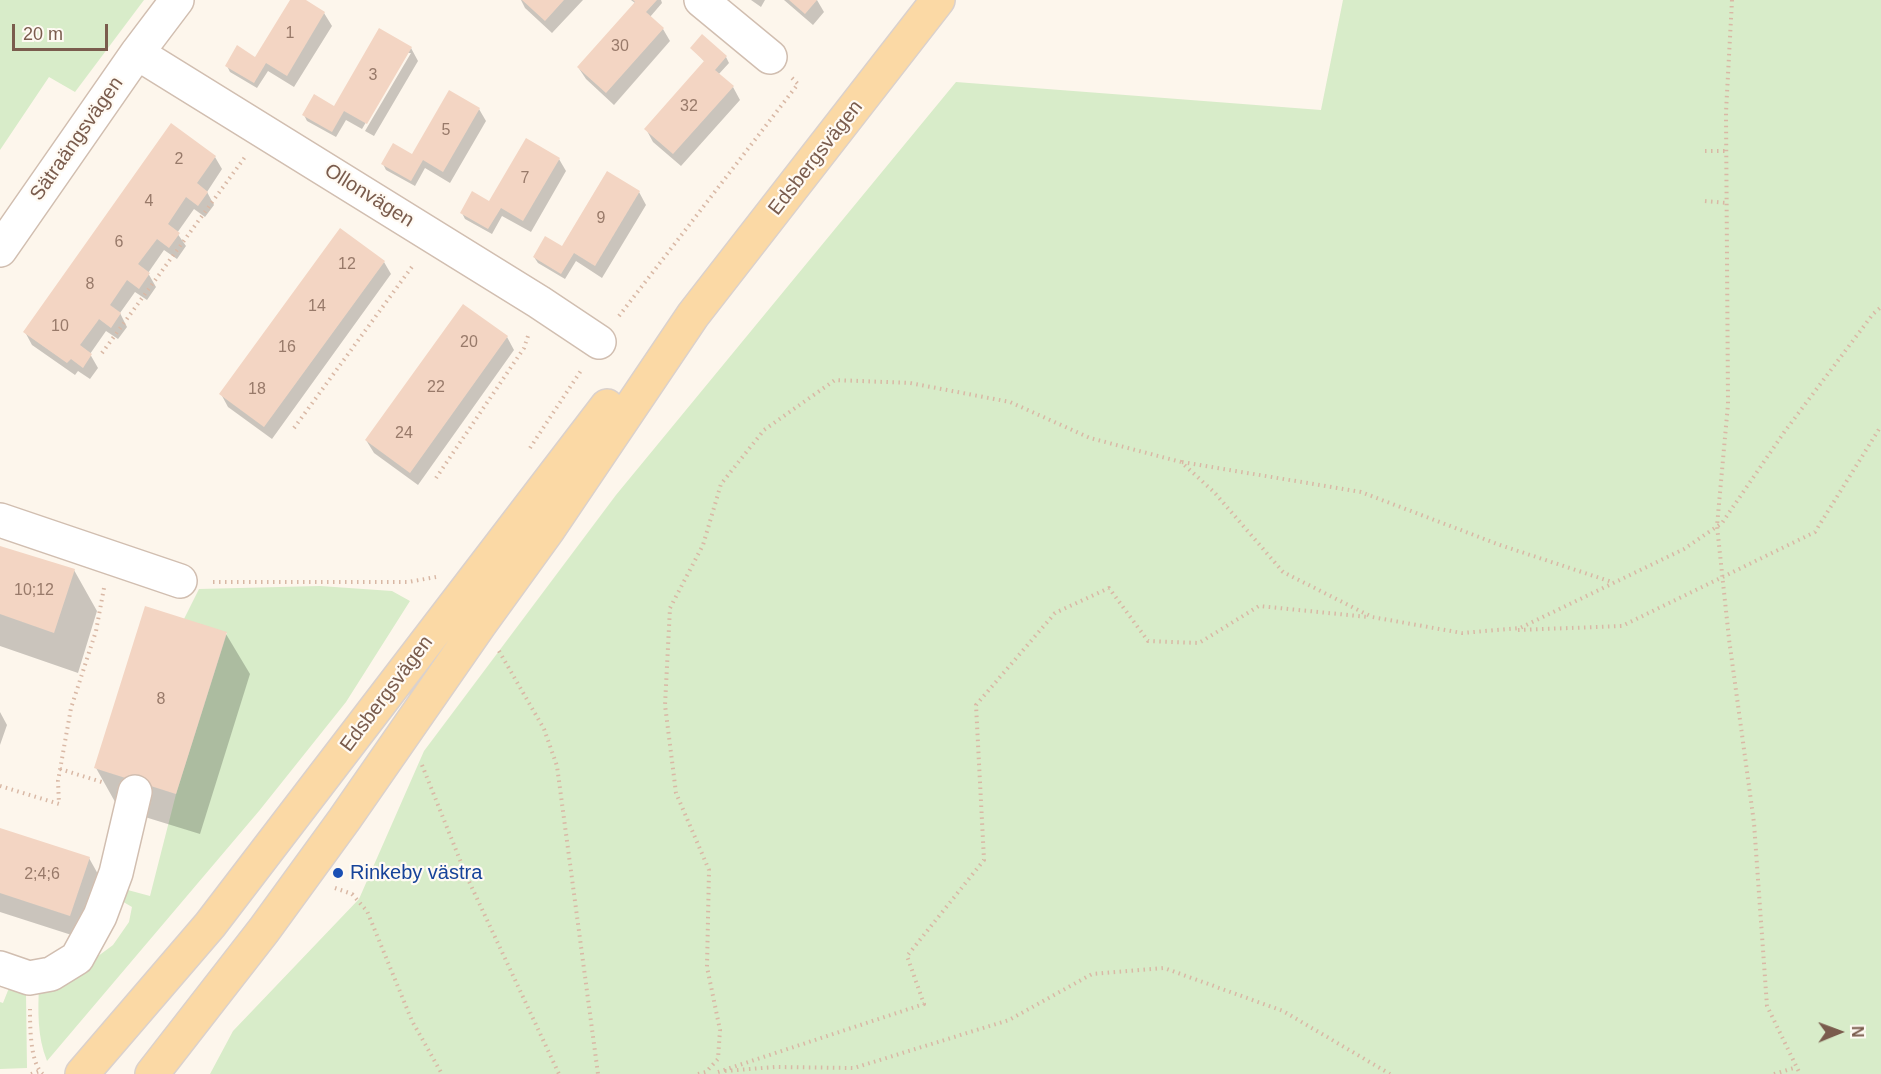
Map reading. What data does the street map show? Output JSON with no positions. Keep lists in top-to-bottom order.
{
  "streets": {
    "main road": ["Edsbergsvägen"],
    "street": ["Sätraängsvägen", "Ollonvägen"]
  },
  "crossings": [
    ["Sätraängsvägen", "Ollonvägen"]
  ],
  "places": ["Rinkeby västra"],
  "house_numbers": [
    "1",
    "30",
    "3",
    "32",
    "5",
    "2",
    "7",
    "4",
    "9",
    "6",
    "12",
    "8",
    "14",
    "10",
    "20",
    "16",
    "22",
    "18",
    "24",
    "10;12",
    "8",
    "2;4;6"
  ],
  "scale_bar": "20 m",
  "north": "right"
}
